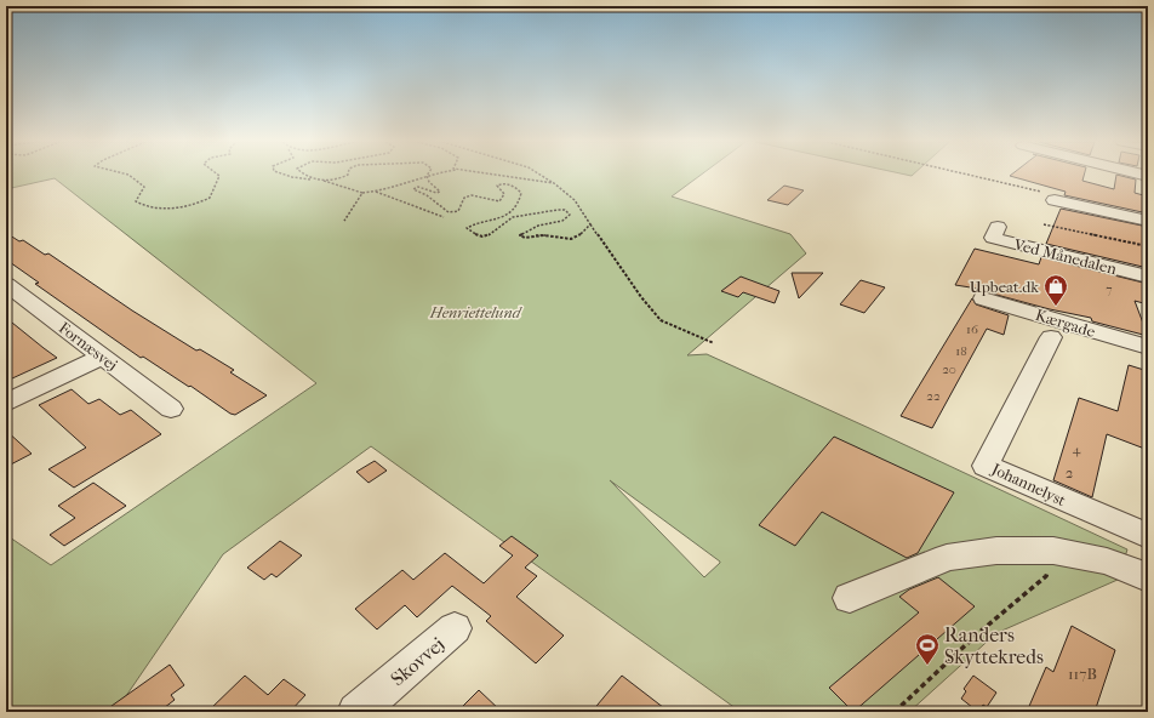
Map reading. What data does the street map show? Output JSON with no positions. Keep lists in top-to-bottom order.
{
  "streets": {
    "street": [
      "Ved Månedalen",
      "Kærgade",
      "Fornæsvej",
      "Johannelyst",
      "Skovvej"
    ]
  },
  "parks": ["Henriettelund"],
  "places": {
    "shop": ["Upbeat.dk"],
    "sports": ["Randers Skyttekreds"]
  },
  "house_numbers": [
    "7",
    "16",
    "18",
    "20",
    "22",
    "4",
    "2",
    "117B"
  ]
}
